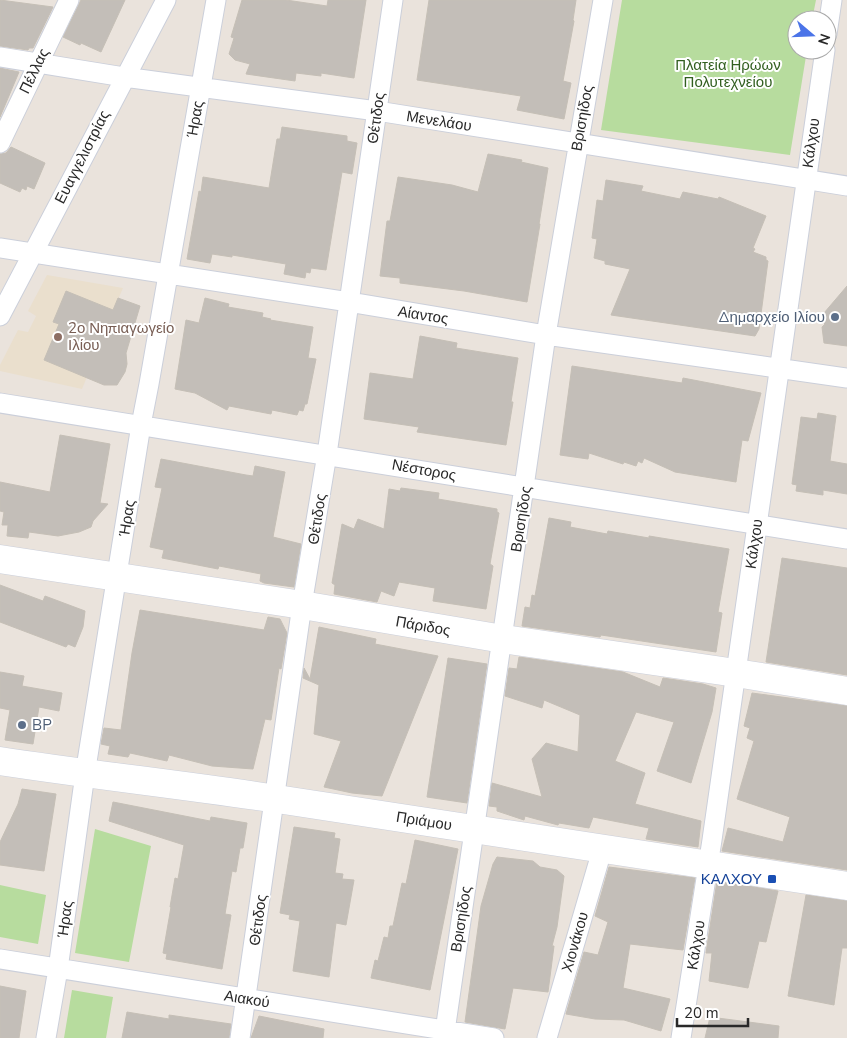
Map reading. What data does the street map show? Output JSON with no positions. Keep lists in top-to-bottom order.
{
  "streets": {
    "street": [
      "Πέλλας",
      "Θέτιδος",
      "Βρισηίδος",
      "Ήρας",
      "Μενελάου",
      "Κάλχου",
      "Ευαγγελιστρίας",
      "Αίαντος",
      "Νέστορος",
      "Πάριδος",
      "Πριάμου",
      "Χιονάκου",
      "Αιακού"
    ]
  },
  "crossings": [
    ["Πέλλας", "Μενελάου"],
    ["Θέτιδος", "Μενελάου"],
    ["Θέτιδος", "Αίαντος"],
    ["Θέτιδος", "Νέστορος"],
    ["Θέτιδος", "Πάριδος"],
    ["Θέτιδος", "Πριάμου"],
    ["Θέτιδος", "Αιακού"],
    ["Βρισηίδος", "Μενελάου"],
    ["Βρισηίδος", "Αίαντος"],
    ["Βρισηίδος", "Νέστορος"],
    ["Βρισηίδος", "Πάριδος"],
    ["Βρισηίδος", "Πριάμου"],
    ["Βρισηίδος", "Αιακού"],
    ["Ήρας", "Μενελάου"],
    ["Ήρας", "Αίαντος"],
    ["Ήρας", "Νέστορος"],
    ["Ήρας", "Πάριδος"],
    ["Ήρας", "Πριάμου"],
    ["Ήρας", "Αιακού"],
    ["Μενελάου", "Κάλχου"],
    ["Μενελάου", "Ευαγγελιστρίας"],
    ["Κάλχου", "Αίαντος"],
    ["Κάλχου", "Νέστορος"],
    ["Κάλχου", "Πάριδος"],
    ["Κάλχου", "Πριάμου"],
    ["Ευαγγελιστρίας", "Αίαντος"],
    ["Πριάμου", "Χιονάκου"]
  ],
  "parks": ["Πλατεία Ηρώων Πολυτεχνείου"],
  "places": {
    "other": ["Δημαρχείο Ιλίου", "2ο Νηπιαγωγείο Ιλίου", "BP"],
    "transit": ["ΚΑΛΧΟΥ"]
  },
  "scale_bar": "20 m",
  "north": "right"
}
